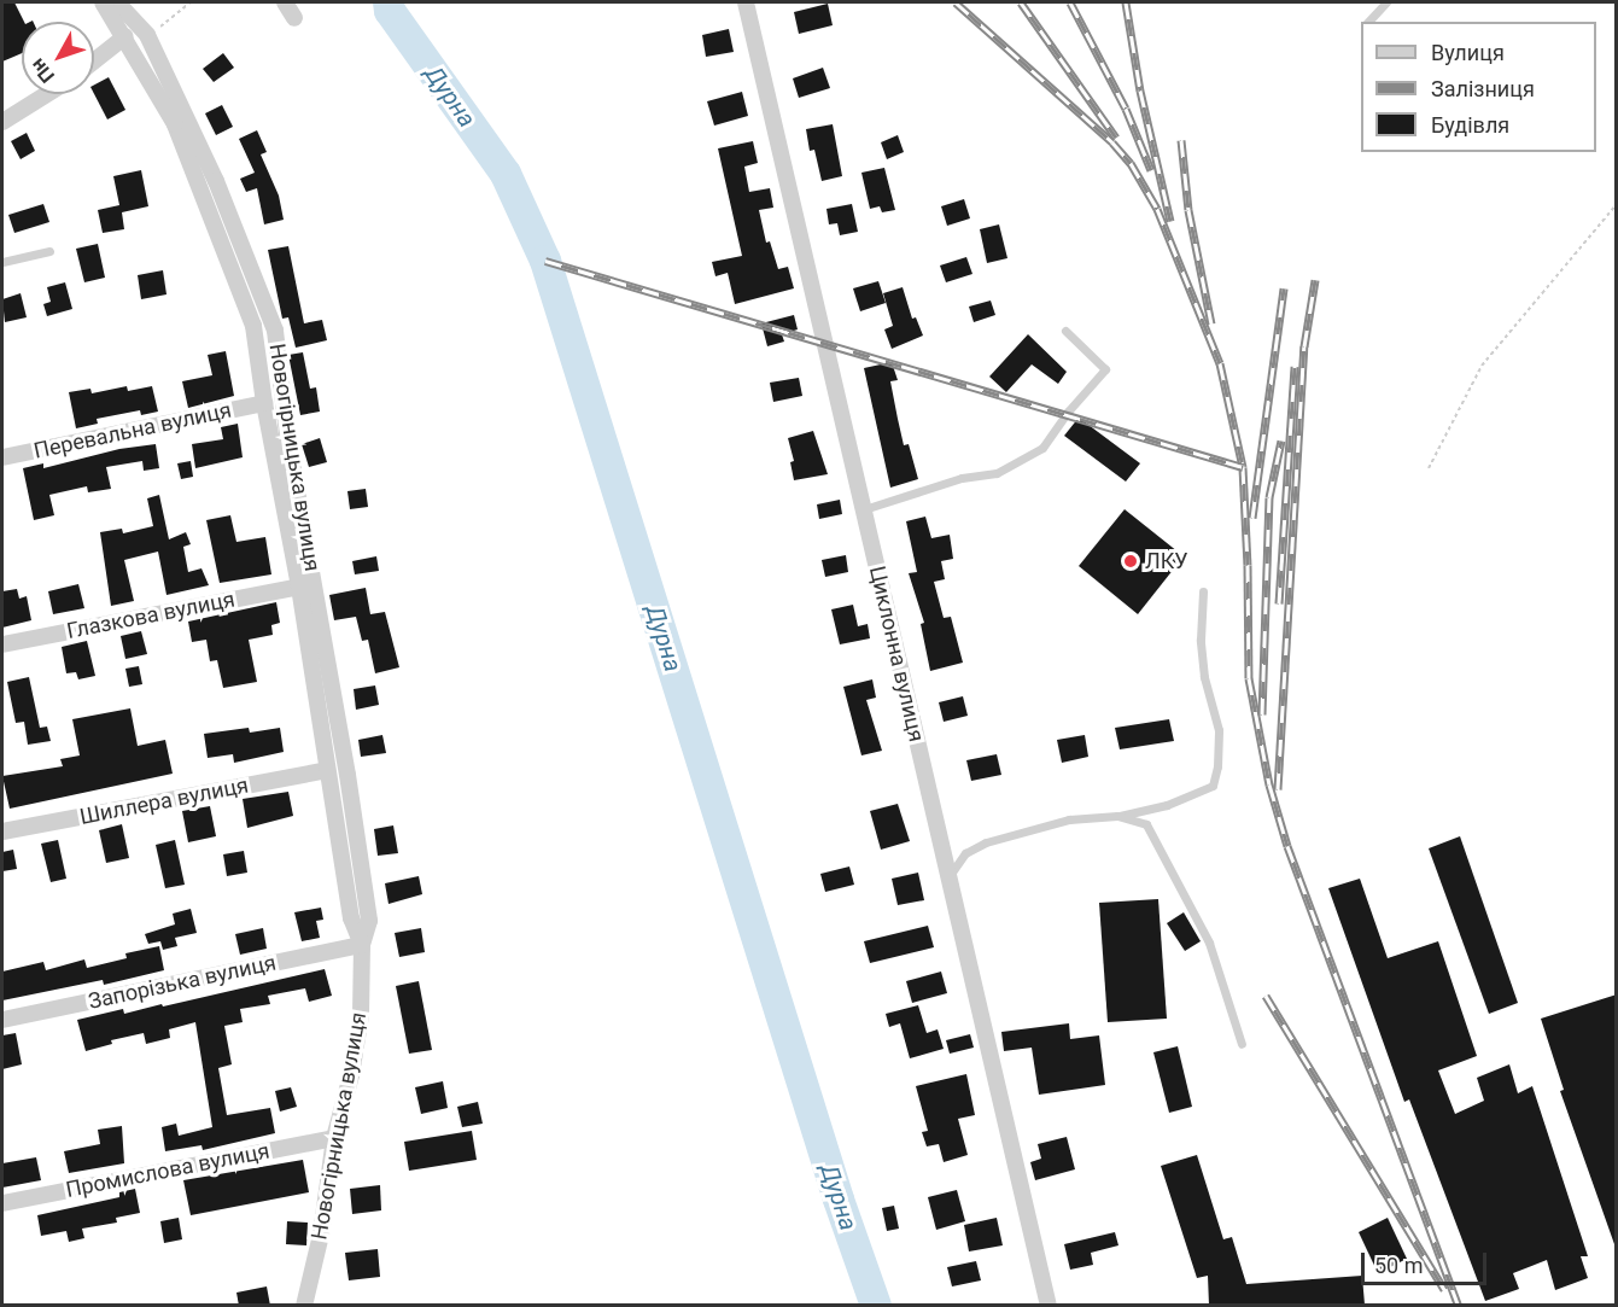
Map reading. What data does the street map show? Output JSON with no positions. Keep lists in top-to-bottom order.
{
  "streets": {
    "street": [
      "Перевальна вулиця",
      "Новогірницька вулиця",
      "Глазкова вулиця",
      "Циклонна вулиця",
      "Шиллера вулиця",
      "Запорізька вулиця",
      "Промислова вулиця"
    ]
  },
  "crossings": [
    ["Перевальна вулиця", "Новогірницька вулиця"],
    ["Новогірницька вулиця", "Глазкова вулиця"],
    ["Новогірницька вулиця", "Шиллера вулиця"],
    ["Новогірницька вулиця", "Запорізька вулиця"],
    ["Новогірницька вулиця", "Промислова вулиця"]
  ],
  "water": ["Дурна"],
  "places": ["ЛКУ"],
  "legend": ["Вулиця", "Залізниця", "Будівля"],
  "scale_bar": "50 m",
  "north": "bottom left"
}
